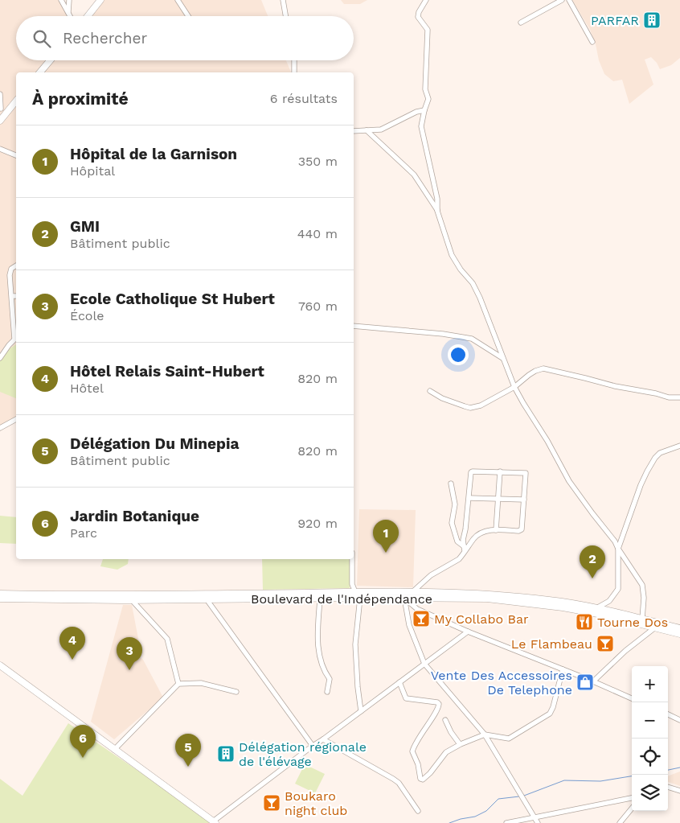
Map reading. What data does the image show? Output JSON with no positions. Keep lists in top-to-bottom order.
{
  "streets": {
    "main road": ["Boulevard de l'Indépendance"]
  },
  "places": {
    "building": ["PARFAR", "Délégation régionale de l'élévage"],
    "bar": ["My Collabo Bar", "Le Flambeau", "Boukaro night club"],
    "restaurant": ["Tourne Dos"],
    "shop": ["Vente Des Accessoires De Telephone"]
  },
  "page": {
    "search": "Rechercher",
    "heading": ["À proximité", "6 résultats"],
    "list": [
      {
        "mark": "1",
        "name": "Hôpital de la Garnison",
        "note": "Hôpital",
        "value": "350 m"
      },
      {
        "mark": "2",
        "name": "GMI",
        "note": "Bâtiment public",
        "value": "440 m"
      },
      {
        "mark": "3",
        "name": "Ecole Catholique St Hubert",
        "note": "École",
        "value": "760 m"
      },
      {
        "mark": "4",
        "name": "Hôtel Relais Saint-Hubert",
        "note": "Hôtel",
        "value": "820 m"
      },
      {
        "mark": "5",
        "name": "Délégation Du Minepia",
        "note": "Bâtiment public",
        "value": "820 m"
      },
      {
        "mark": "6",
        "name": "Jardin Botanique",
        "note": "Parc",
        "value": "920 m"
      }
    ],
    "pins": [
      "1",
      "2",
      "4",
      "3",
      "6",
      "5"
    ],
    "map_buttons": ["+", "−"]
  }
}
